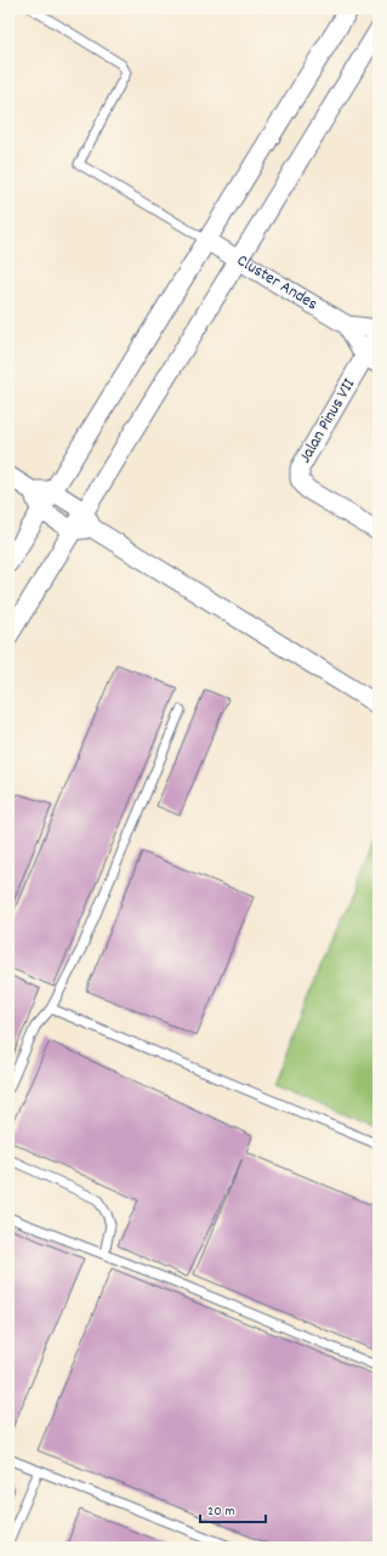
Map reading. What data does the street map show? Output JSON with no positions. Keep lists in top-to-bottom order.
{
  "streets": {
    "street": ["Cluster Andes", "Jalan Pinus VII"]
  },
  "scale_bar": "20 m"
}
